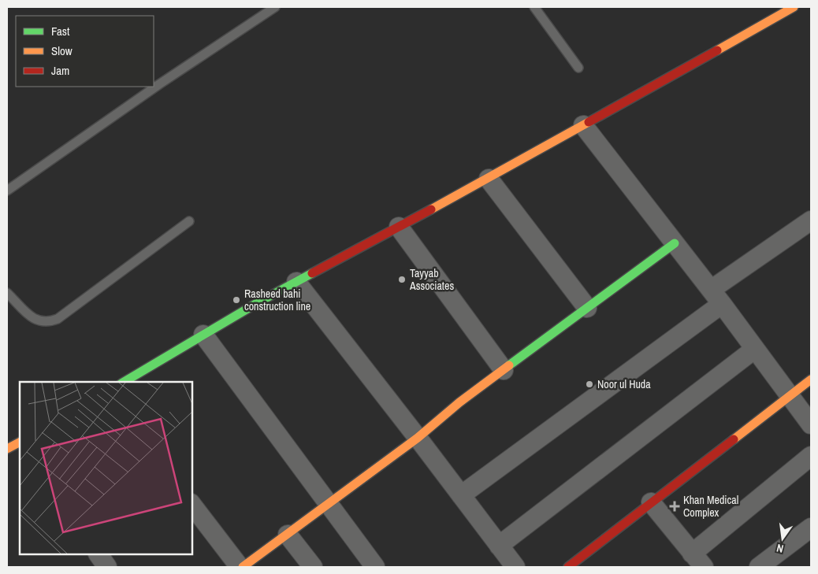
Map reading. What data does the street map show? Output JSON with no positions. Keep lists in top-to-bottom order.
{
  "places": {
    "other": ["Tayyab Associates", "Rasheed bahi construction line", "Noor ul Huda"],
    "health": ["Khan Medical Complex"]
  },
  "legend": ["Fast", "Slow", "Jam"],
  "north": "bottom"
}
